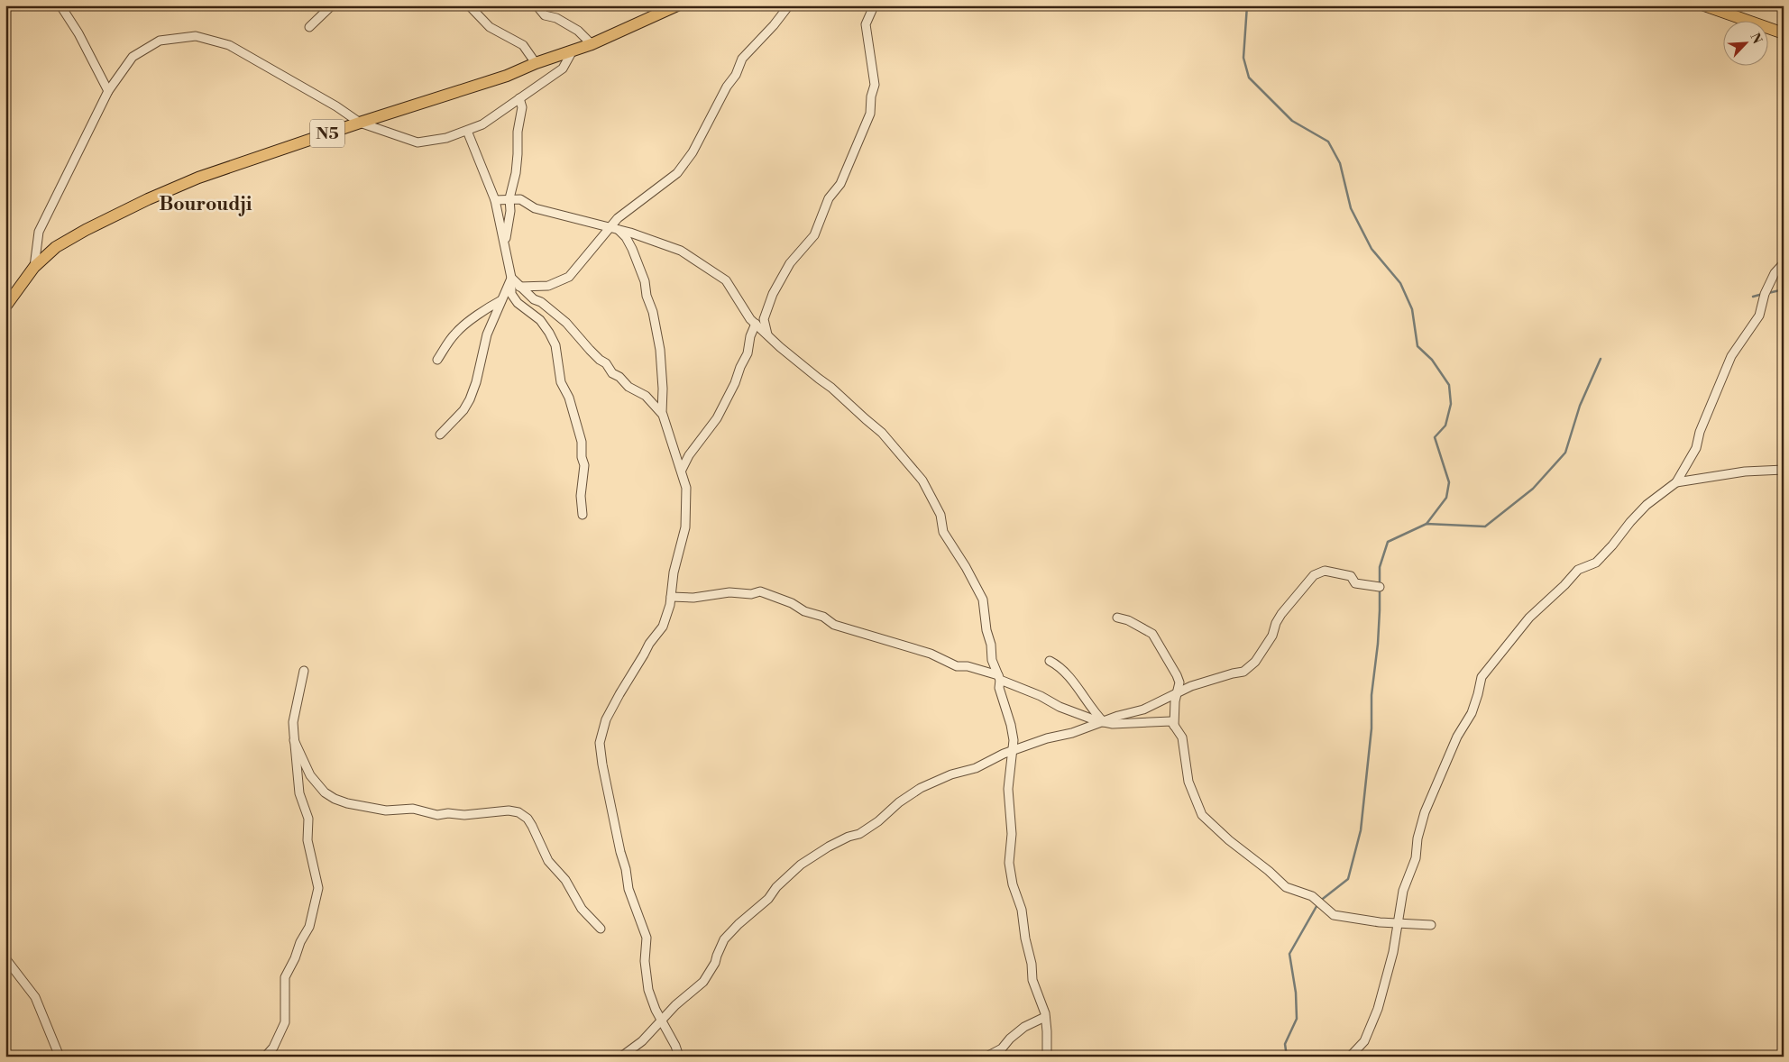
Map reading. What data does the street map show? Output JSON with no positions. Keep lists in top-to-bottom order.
{
  "streets": {
    "highway": ["N5"]
  },
  "districts": ["Bouroudji"],
  "north": "top right"
}
